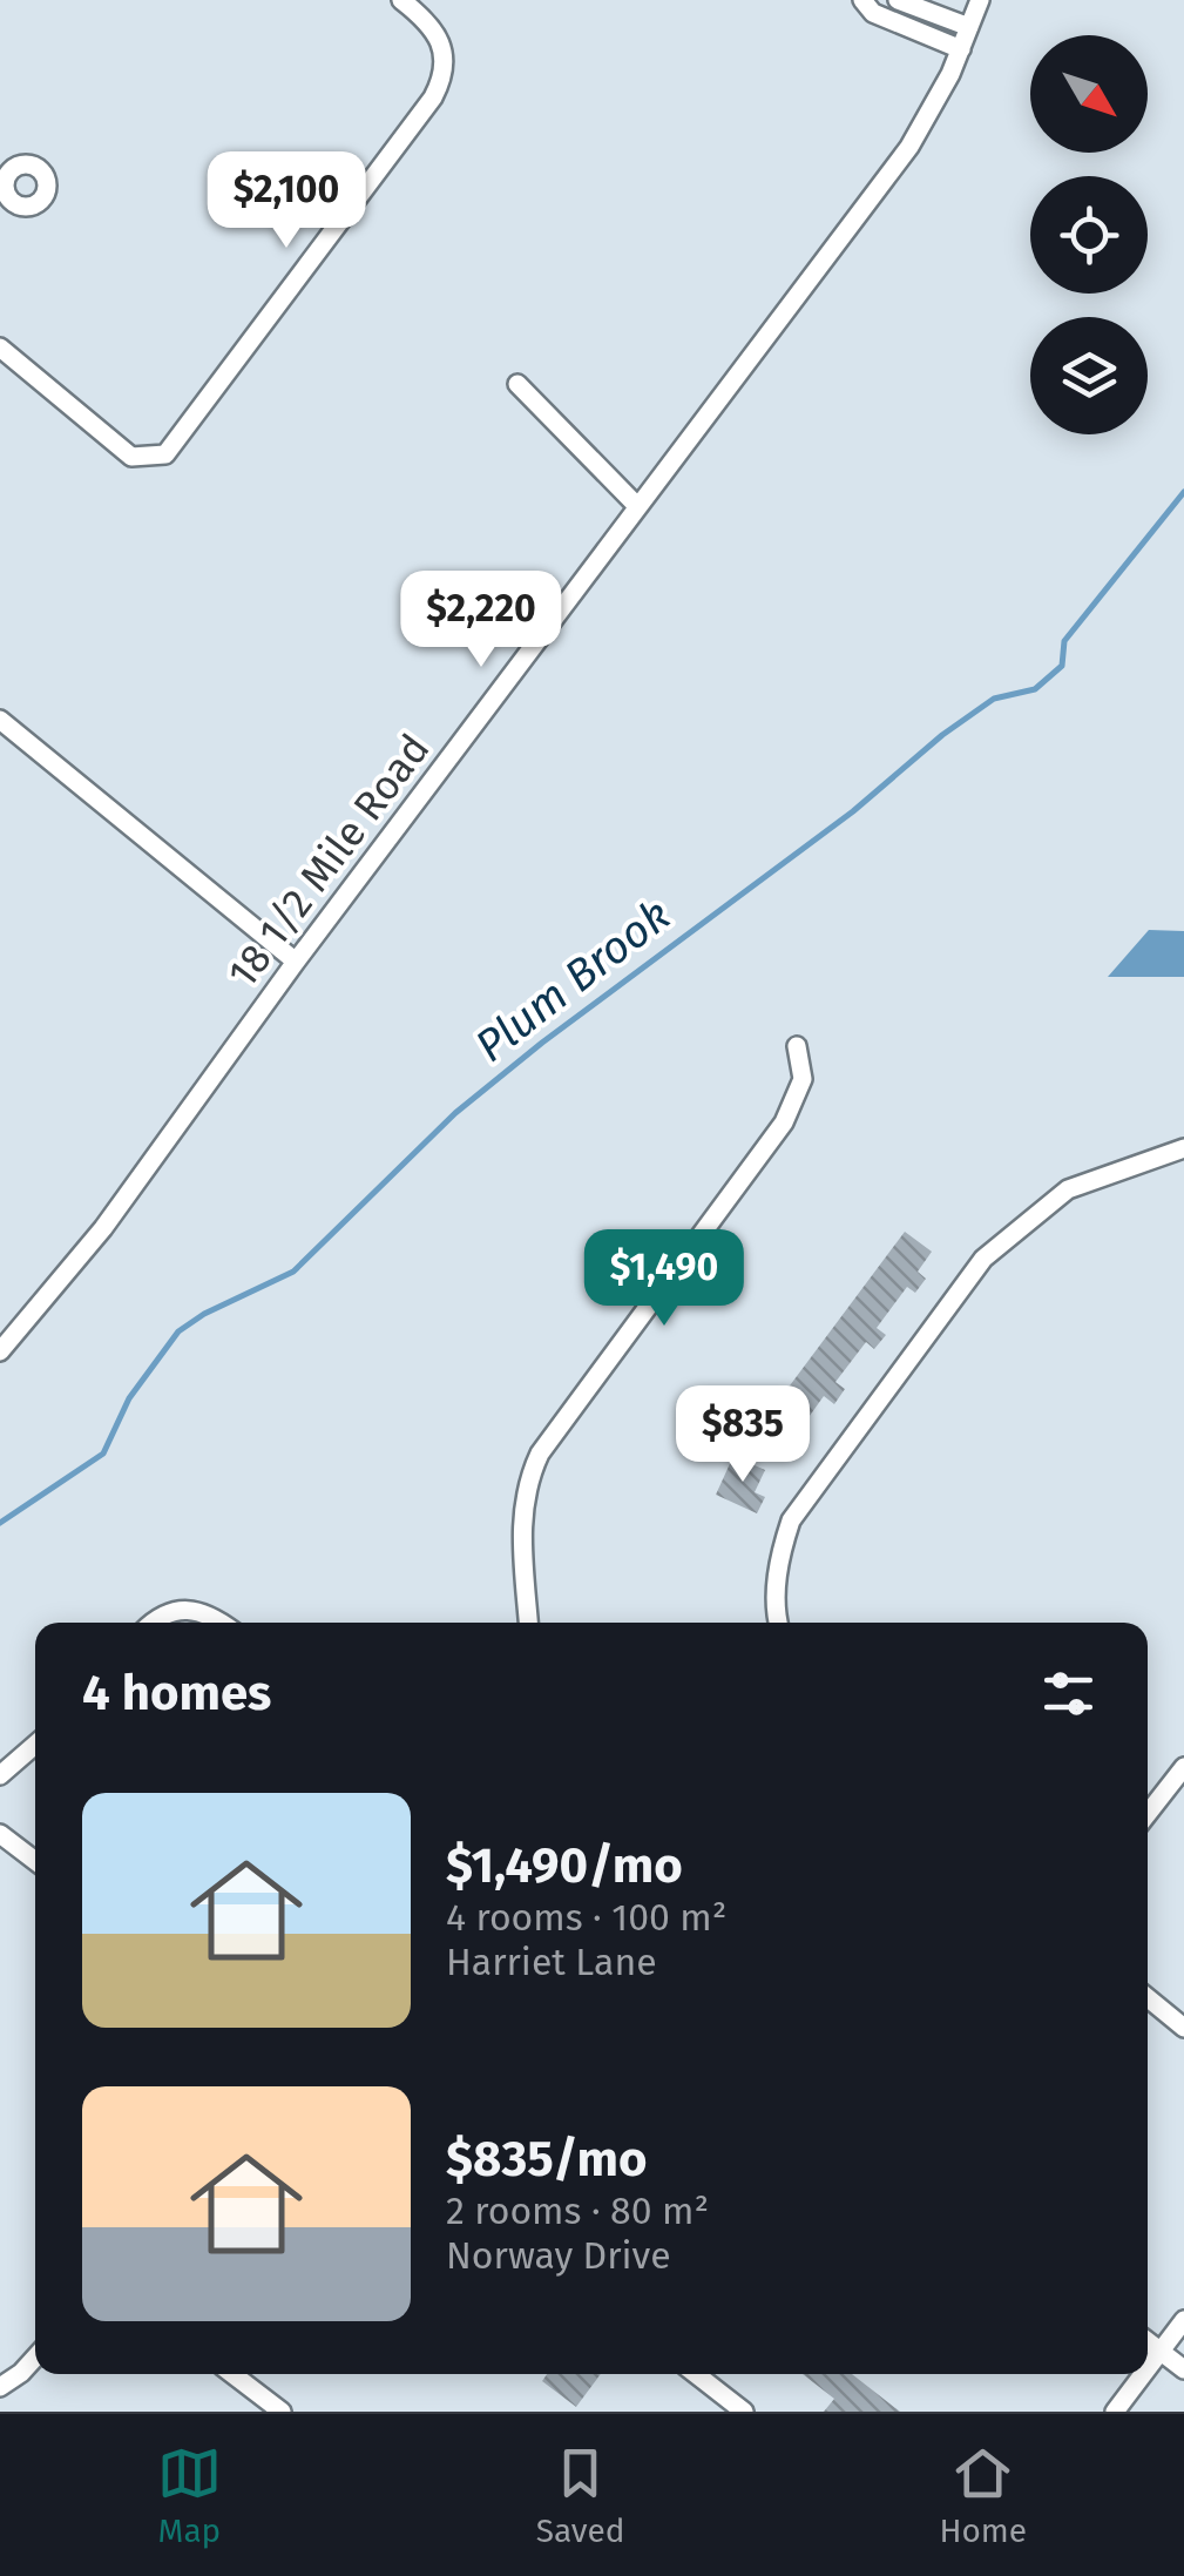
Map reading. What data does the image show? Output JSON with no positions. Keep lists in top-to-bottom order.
{
  "streets": {
    "street": ["18 1/2 Mile Road"]
  },
  "water": ["Plum Brook"],
  "north": "bottom right",
  "page": {
    "price": [
      "$2,100",
      "$2,220",
      "$1,490",
      "$835"
    ],
    "heading": "4 homes",
    "list": [
      {
        "name": "$1,490/mo",
        "note": "4 rooms · 100 m² · Harriet Lane"
      },
      {
        "name": "$835/mo",
        "note": "2 rooms · 80 m² · Norway Drive"
      }
    ],
    "tabs": ["Map", "Saved", "Home"]
  }
}
